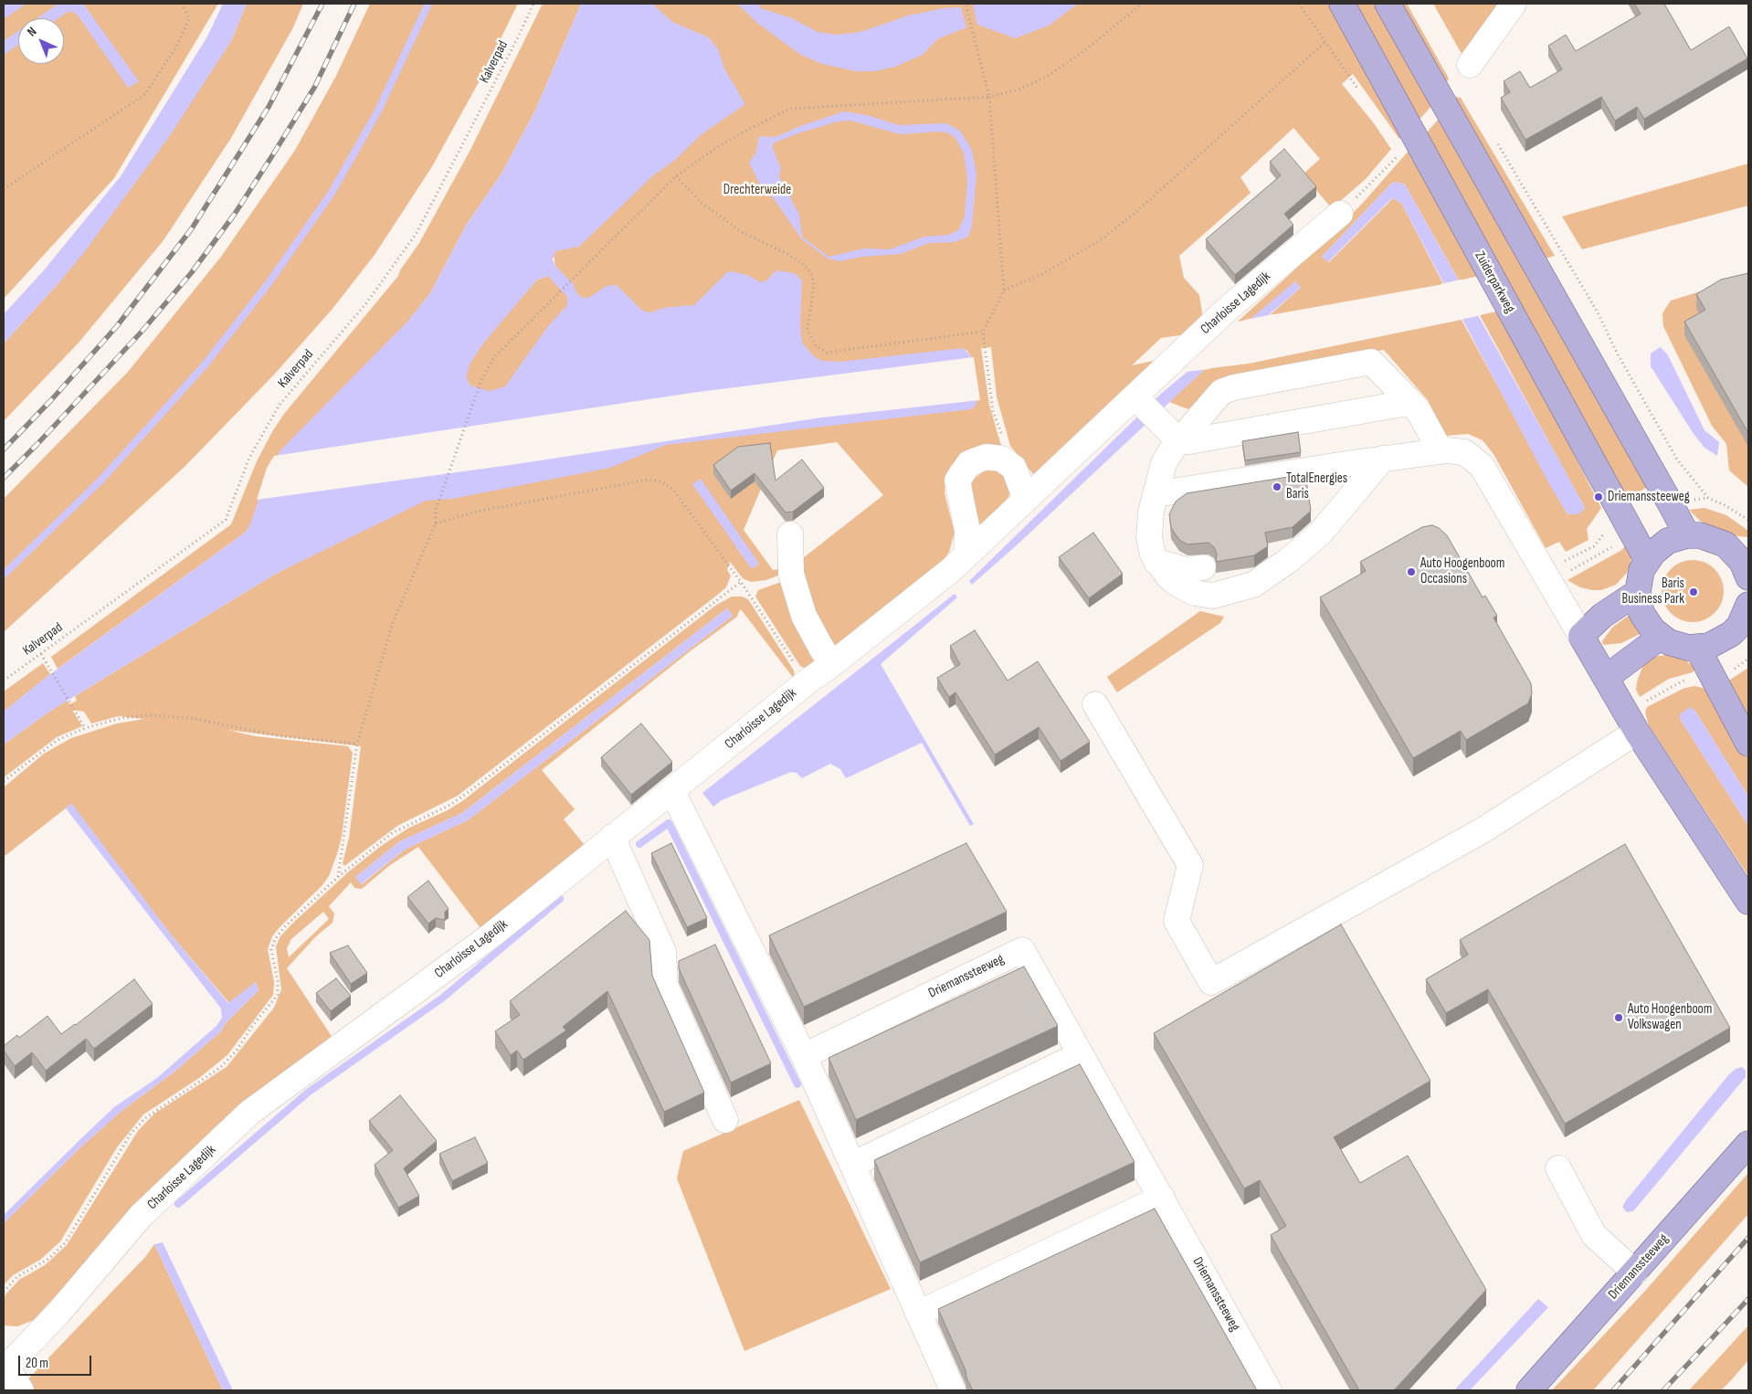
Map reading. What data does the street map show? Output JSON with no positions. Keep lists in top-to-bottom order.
{
  "streets": {
    "main road": ["Zuiderparkweg", "Driemanssteeweg"],
    "street": ["Charloisse Lagedijk"],
    "path": ["Kalverpad"]
  },
  "parks": ["Drechterweide"],
  "places": [
    "TotalEnergies Baris",
    "Driemanssteeweg",
    "Auto Hoogenboom Occasions",
    "Baris Business Park",
    "Auto Hoogenboom Volkswagen"
  ],
  "scale_bar": "20 m",
  "north": "top left"
}
